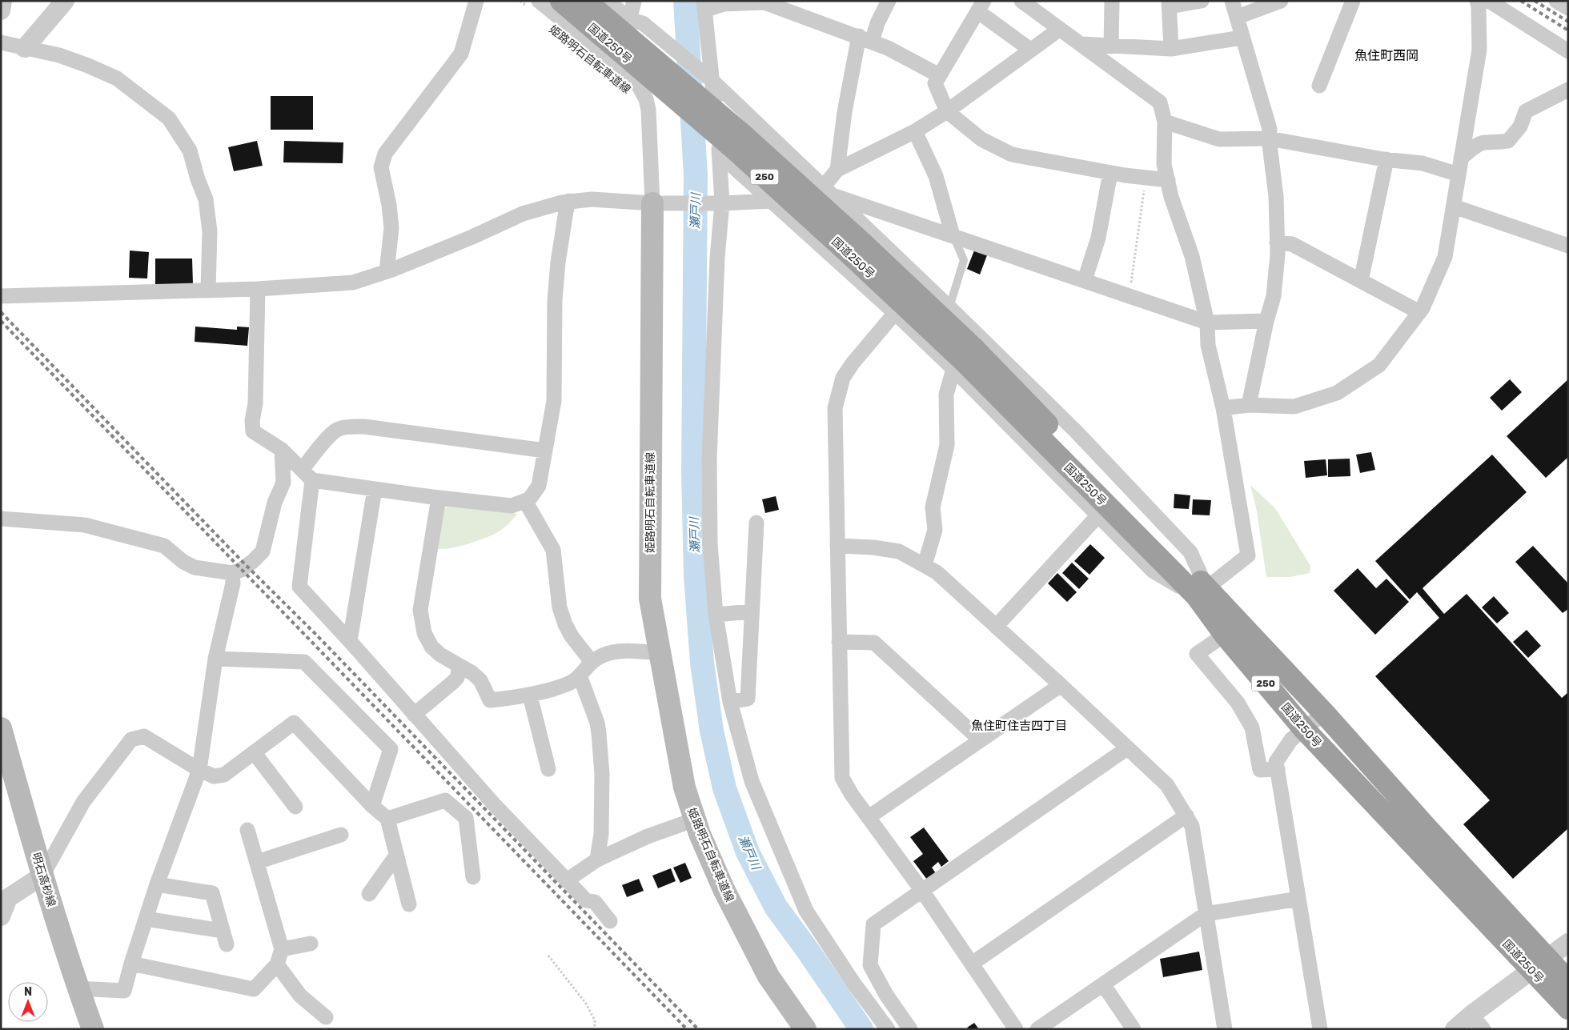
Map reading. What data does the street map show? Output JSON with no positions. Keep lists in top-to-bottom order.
{
  "streets": {
    "highway": ["国道250号", "250"],
    "main road": ["姫路明石自転車道線", "明石高砂線"]
  },
  "districts": ["魚住町西岡", "魚住町住吉四丁目"],
  "water": ["瀬戸川"],
  "north": "top"
}
